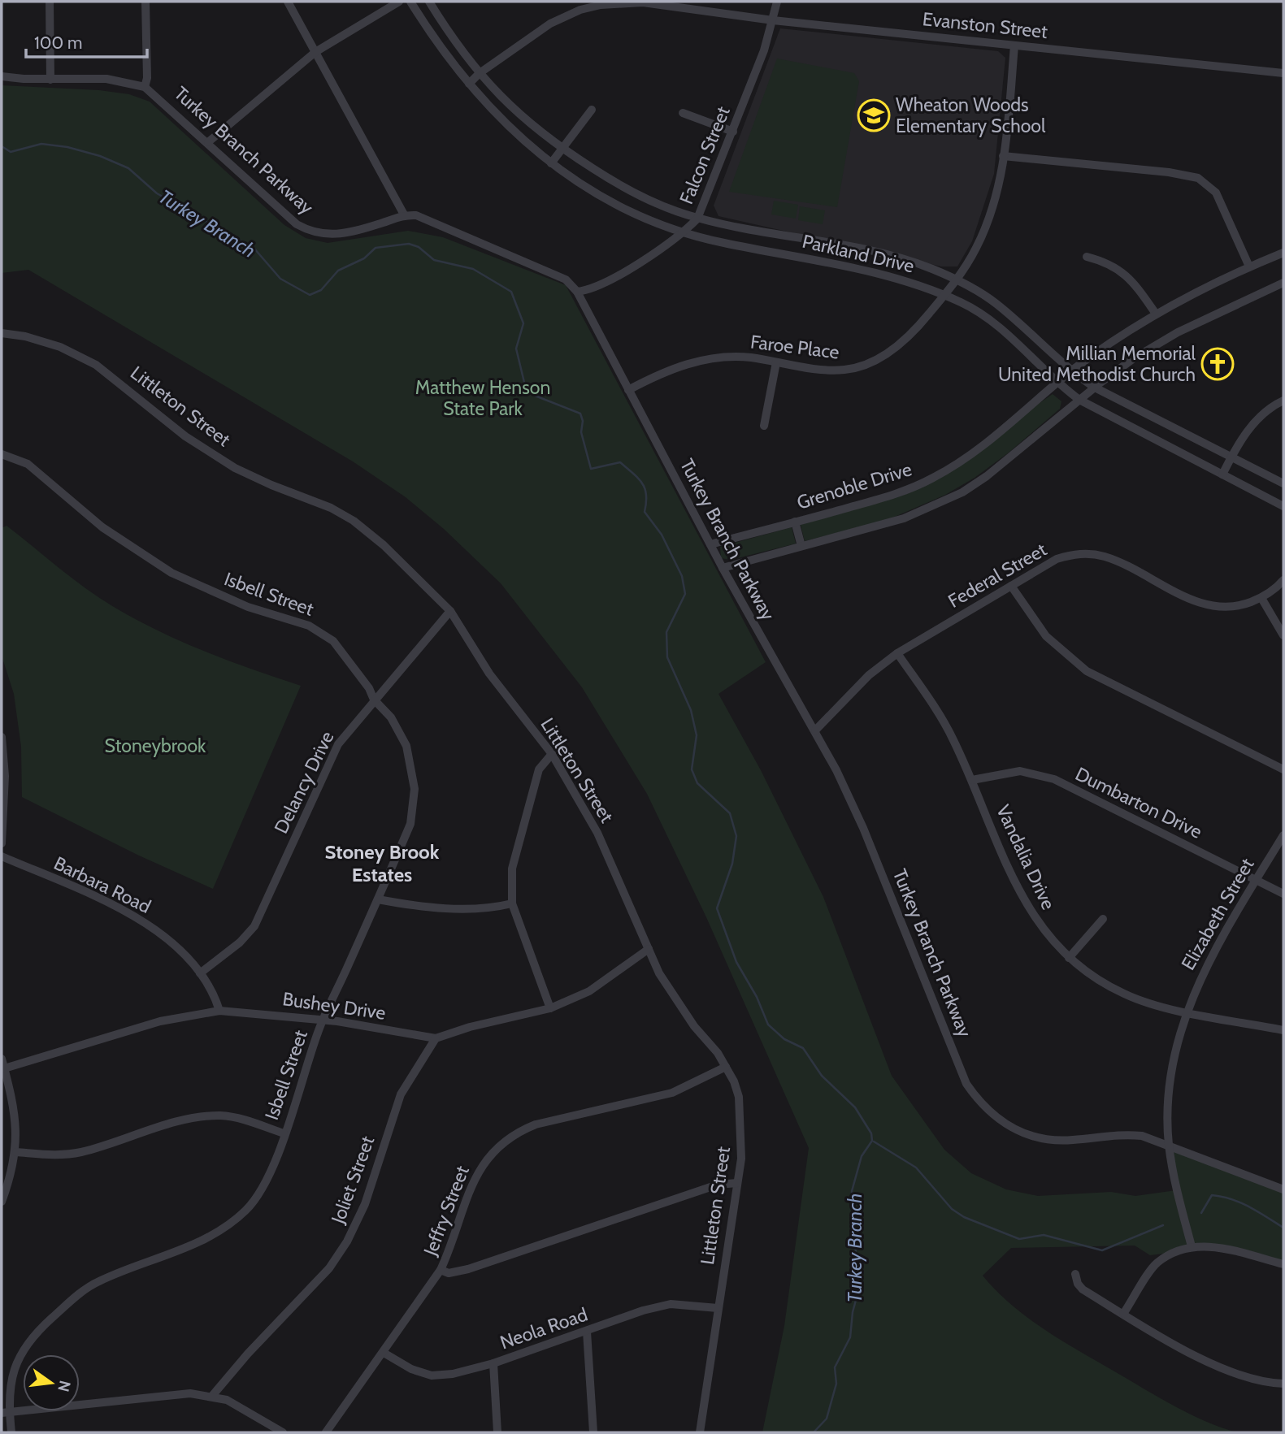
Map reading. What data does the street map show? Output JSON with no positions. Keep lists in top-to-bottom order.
{
  "streets": {
    "street": [
      "Evanston Street",
      "Turkey Branch Parkway",
      "Falcon Street",
      "Parkland Drive",
      "Faroe Place",
      "Littleton Street",
      "Grenoble Drive",
      "Federal Street",
      "Isbell Street",
      "Delancy Drive",
      "Dumbarton Drive",
      "Vandalia Drive",
      "Barbara Road",
      "Elizabeth Street",
      "Bushey Drive",
      "Joliet Street",
      "Jeffry Street",
      "Neola Road"
    ]
  },
  "crossings": [
    ["Evanston Street", "Falcon Street"],
    ["Evanston Street", "Parkland Drive"],
    ["Evanston Street", "Faroe Place"],
    ["Turkey Branch Parkway", "Falcon Street"],
    ["Turkey Branch Parkway", "Faroe Place"],
    ["Turkey Branch Parkway", "Grenoble Drive"],
    ["Turkey Branch Parkway", "Federal Street"],
    ["Turkey Branch Parkway", "Elizabeth Street"],
    ["Falcon Street", "Parkland Drive"],
    ["Parkland Drive", "Faroe Place"],
    ["Parkland Drive", "Grenoble Drive"],
    ["Littleton Street", "Delancy Drive"],
    ["Littleton Street", "Bushey Drive"],
    ["Littleton Street", "Jeffry Street"],
    ["Littleton Street", "Neola Road"],
    ["Federal Street", "Vandalia Drive"],
    ["Isbell Street", "Delancy Drive"],
    ["Isbell Street", "Bushey Drive"],
    ["Delancy Drive", "Barbara Road"],
    ["Dumbarton Drive", "Vandalia Drive"],
    ["Dumbarton Drive", "Elizabeth Street"],
    ["Vandalia Drive", "Elizabeth Street"],
    ["Barbara Road", "Bushey Drive"],
    ["Bushey Drive", "Joliet Street"],
    ["Jeffry Street", "Neola Road"]
  ],
  "districts": ["Stoney Brook Estates"],
  "water": ["Turkey Branch"],
  "parks": ["Matthew Henson State Park", "Stoneybrook"],
  "places": {
    "school or university": ["Wheaton Woods Elementary School"],
    "church": ["Millian Memorial United Methodist Church"]
  },
  "scale_bar": "100 m",
  "north": "right"
}
